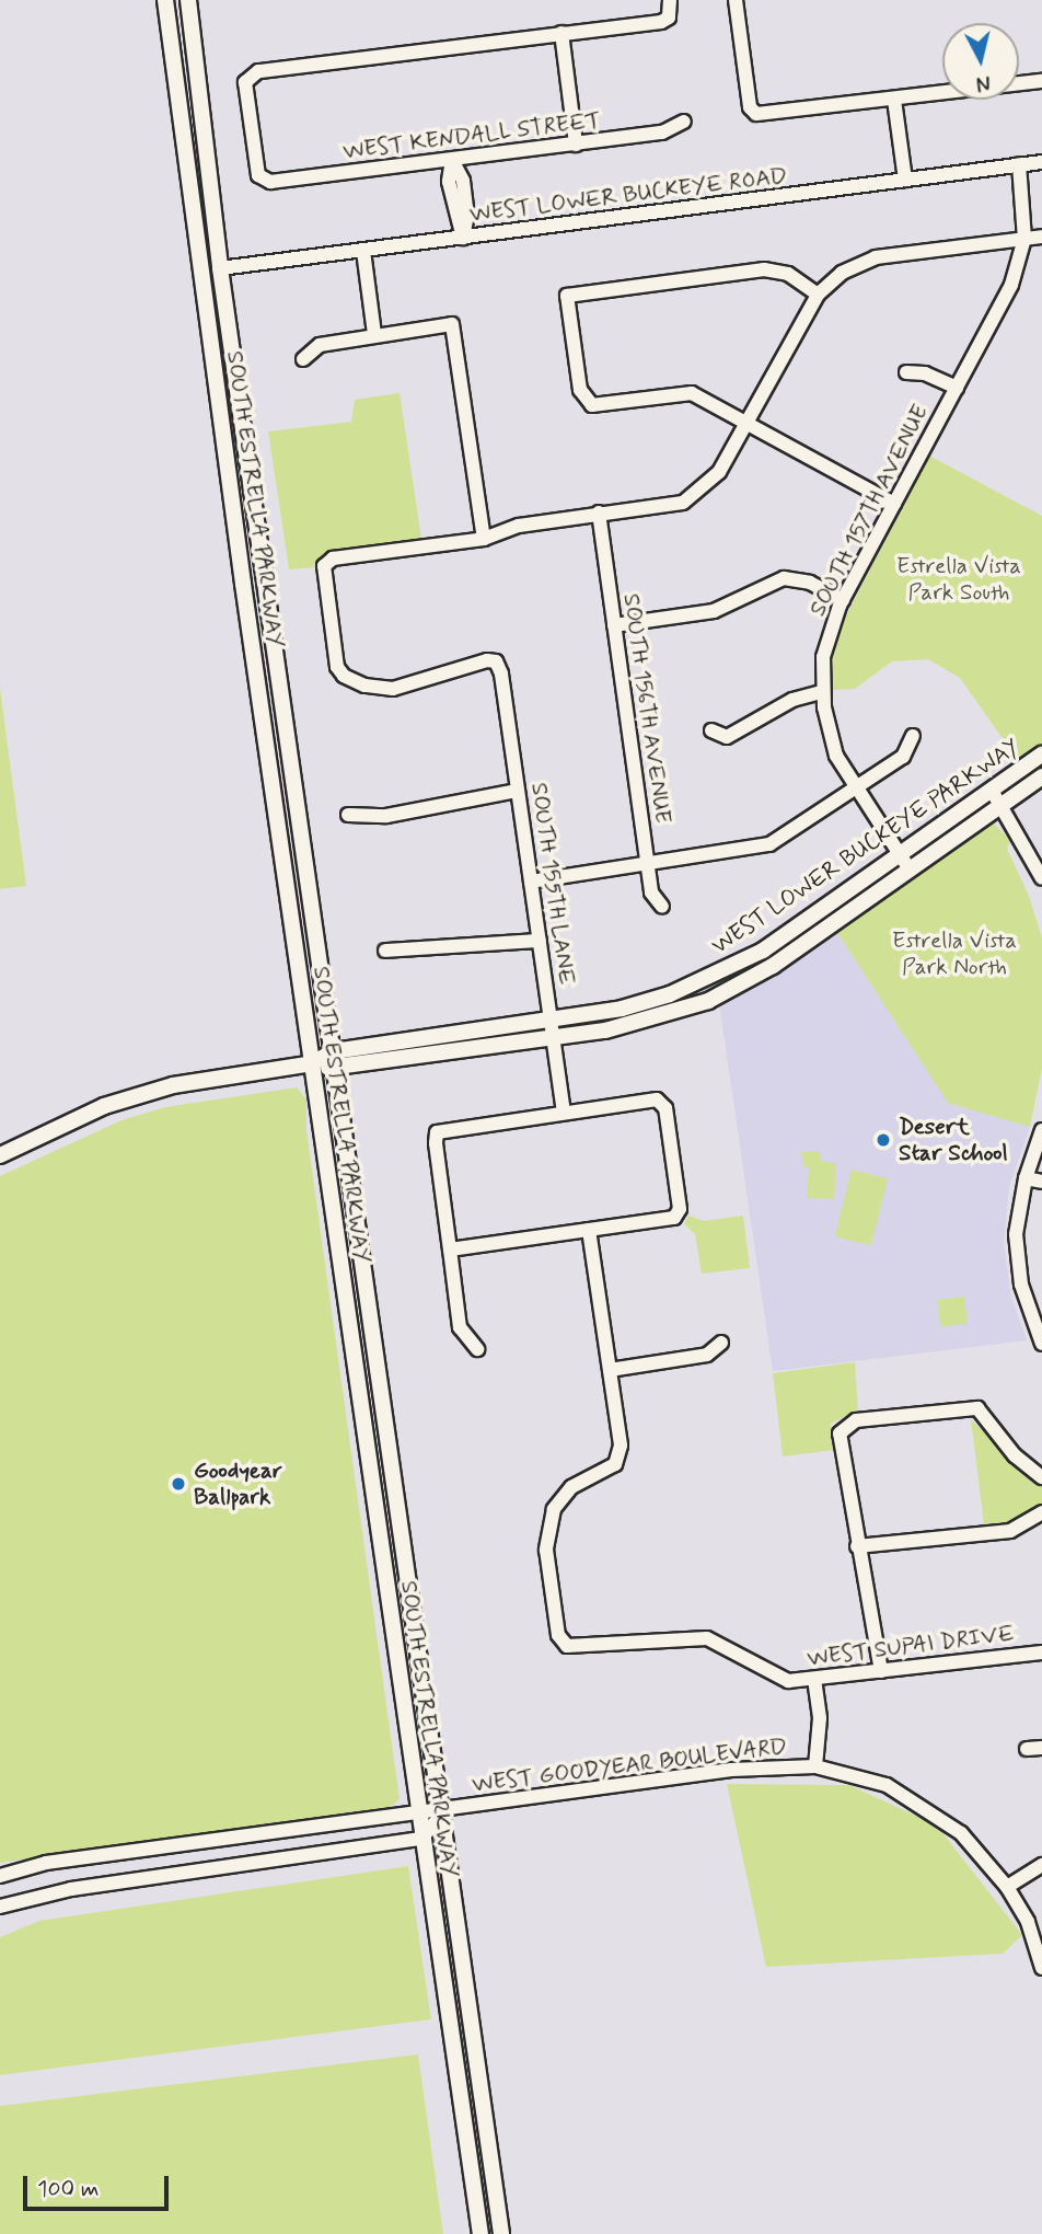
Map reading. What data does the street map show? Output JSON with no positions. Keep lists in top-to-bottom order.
{
  "streets": {
    "main road": ["SOUTH ESTRELLA PARKWAY", "WEST LOWER BUCKEYE PARKWAY"],
    "street": [
      "WEST KENDALL STREET",
      "WEST LOWER BUCKEYE ROAD",
      "SOUTH 157TH AVENUE",
      "SOUTH 156TH AVENUE",
      "SOUTH 155TH LANE",
      "WEST SUPAI DRIVE",
      "WEST GOODYEAR BOULEVARD"
    ]
  },
  "crossings": [
    ["WEST LOWER BUCKEYE ROAD", "SOUTH ESTRELLA PARKWAY"],
    ["WEST LOWER BUCKEYE ROAD", "SOUTH 157TH AVENUE"],
    ["SOUTH ESTRELLA PARKWAY", "WEST LOWER BUCKEYE PARKWAY"],
    ["SOUTH ESTRELLA PARKWAY", "WEST GOODYEAR BOULEVARD"],
    ["SOUTH 157TH AVENUE", "WEST LOWER BUCKEYE PARKWAY"],
    ["WEST LOWER BUCKEYE PARKWAY", "SOUTH 155TH LANE"]
  ],
  "parks": ["Estrella Vista Park South", "Estrella Vista Park North"],
  "places": ["Desert Star School", "Goodyear Ballpark"],
  "scale_bar": "100 m",
  "north": "bottom"
}
